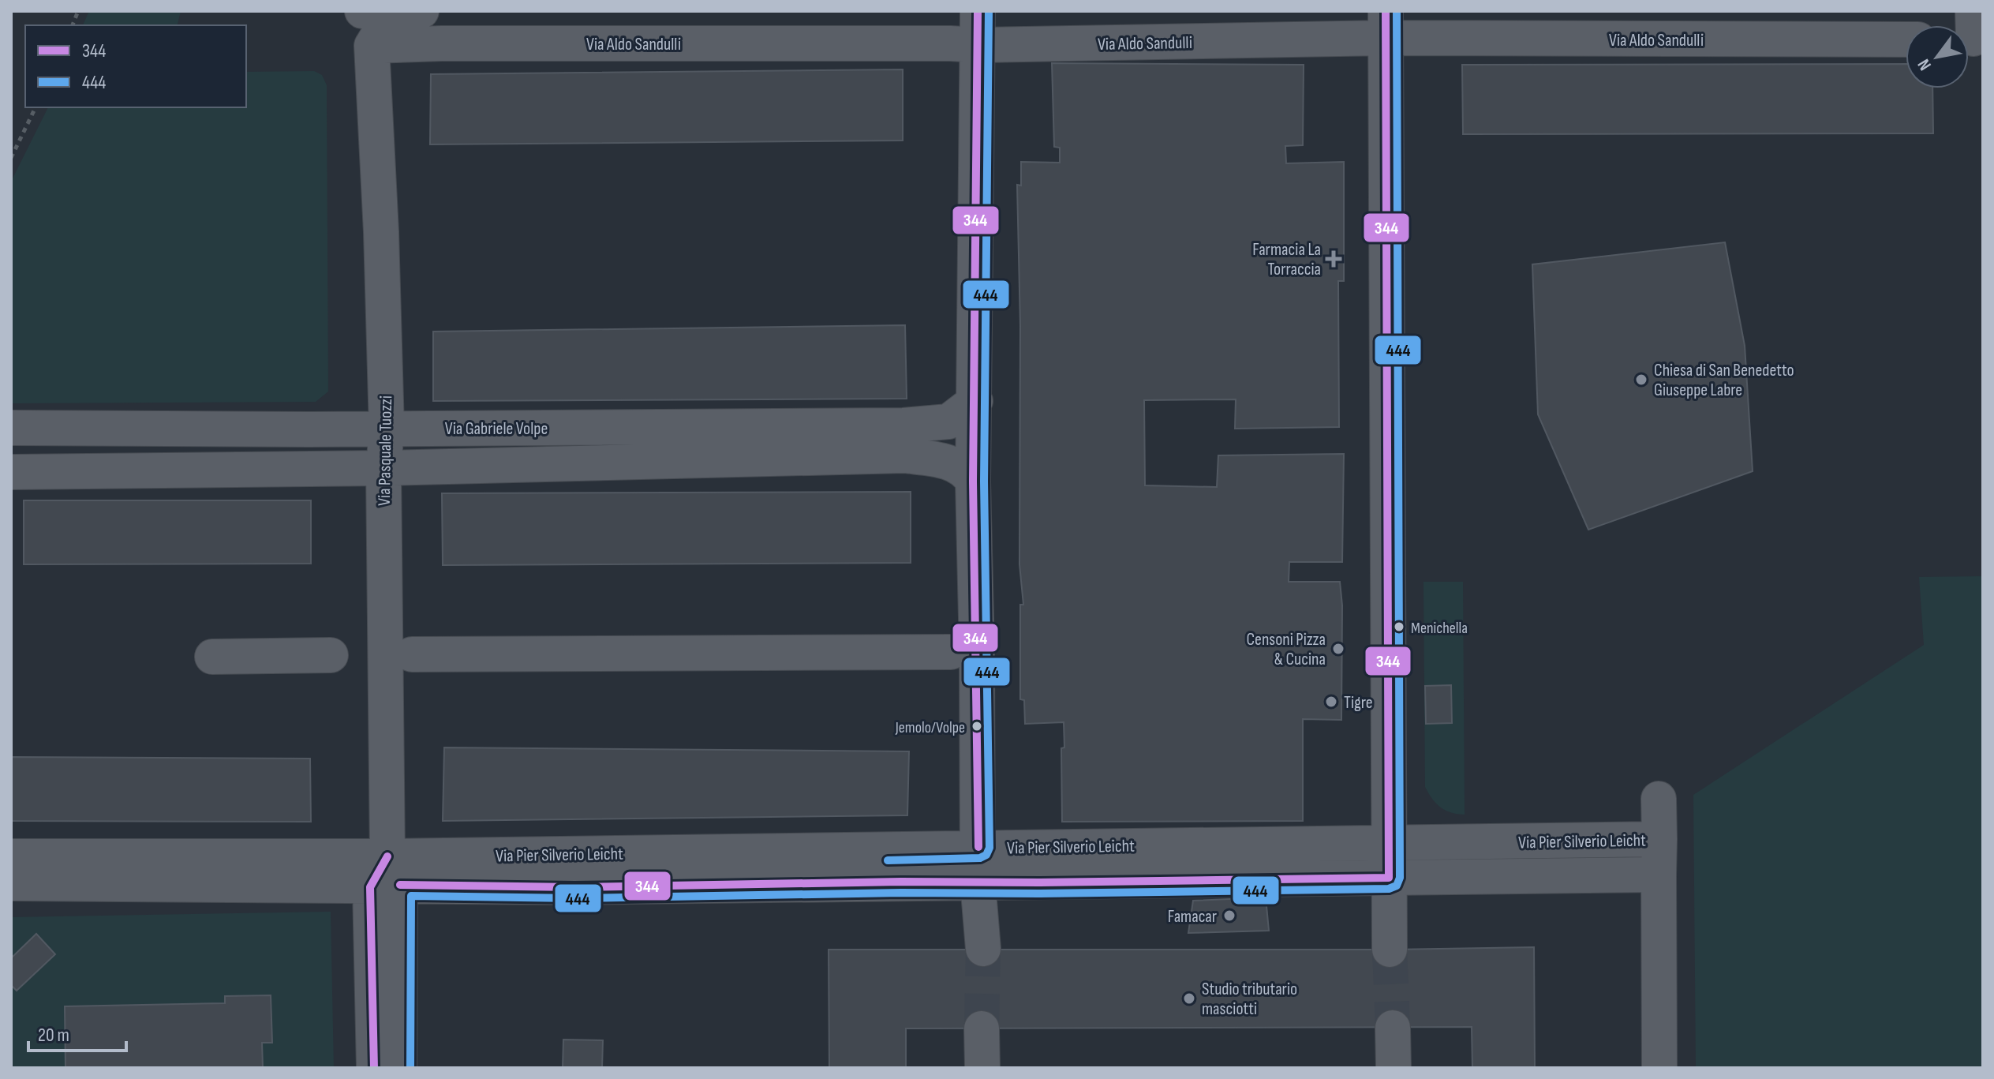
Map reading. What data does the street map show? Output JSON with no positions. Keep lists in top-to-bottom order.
{
  "streets": {
    "street": [
      "Via Aldo Sandulli",
      "Via Gabriele Volpe",
      "Via Pasquale Tuozzi",
      "Via Pier Silverio Leicht"
    ]
  },
  "crossings": [
    ["Via Aldo Sandulli", "Via Pasquale Tuozzi"],
    ["Via Gabriele Volpe", "Via Pasquale Tuozzi"],
    ["Via Pasquale Tuozzi", "Via Pier Silverio Leicht"]
  ],
  "places": {
    "health": ["Farmacia La Torraccia"],
    "other": [
      "Chiesa di San Benedetto Giuseppe Labre",
      "Menichella",
      "Censoni Pizza & Cucina",
      "Tigre",
      "Jemolo/Volpe",
      "Famacar",
      "Studio tributario masciotti"
    ]
  },
  "lines": ["transit line 344", "transit line 444"],
  "legend": ["344", "444"],
  "scale_bar": "20 m",
  "north": "bottom left"
}
